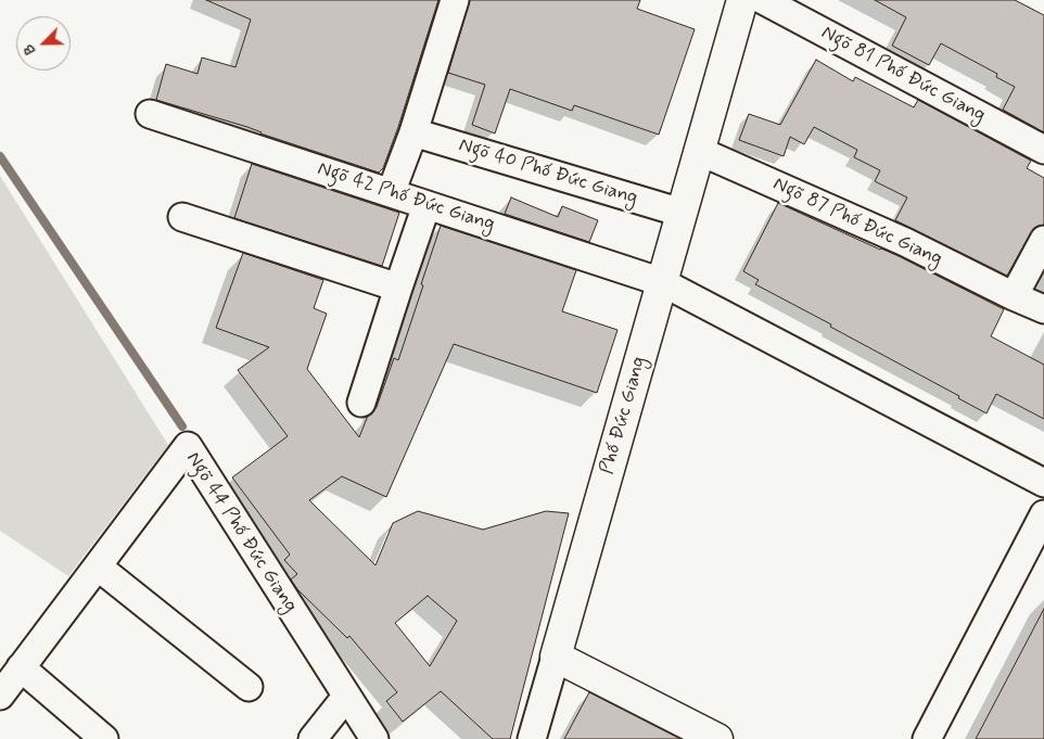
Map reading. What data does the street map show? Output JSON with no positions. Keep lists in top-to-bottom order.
{
  "streets": {
    "street": [
      "Ngõ 81 Phố Đức Giang",
      "Ngõ 40 Phố Đức Giang",
      "Ngõ 42 Phố Đức Giang",
      "Ngõ 87 Phố Đức Giang",
      "Phố Đức Giang",
      "Ngõ 44 Phố Đức Giang"
    ]
  },
  "crossings": [
    ["Ngõ 81 Phố Đức Giang", "Phố Đức Giang"],
    ["Ngõ 40 Phố Đức Giang", "Phố Đức Giang"],
    ["Ngõ 42 Phố Đức Giang", "Phố Đức Giang"],
    ["Ngõ 87 Phố Đức Giang", "Phố Đức Giang"]
  ],
  "north": "bottom left"
}
